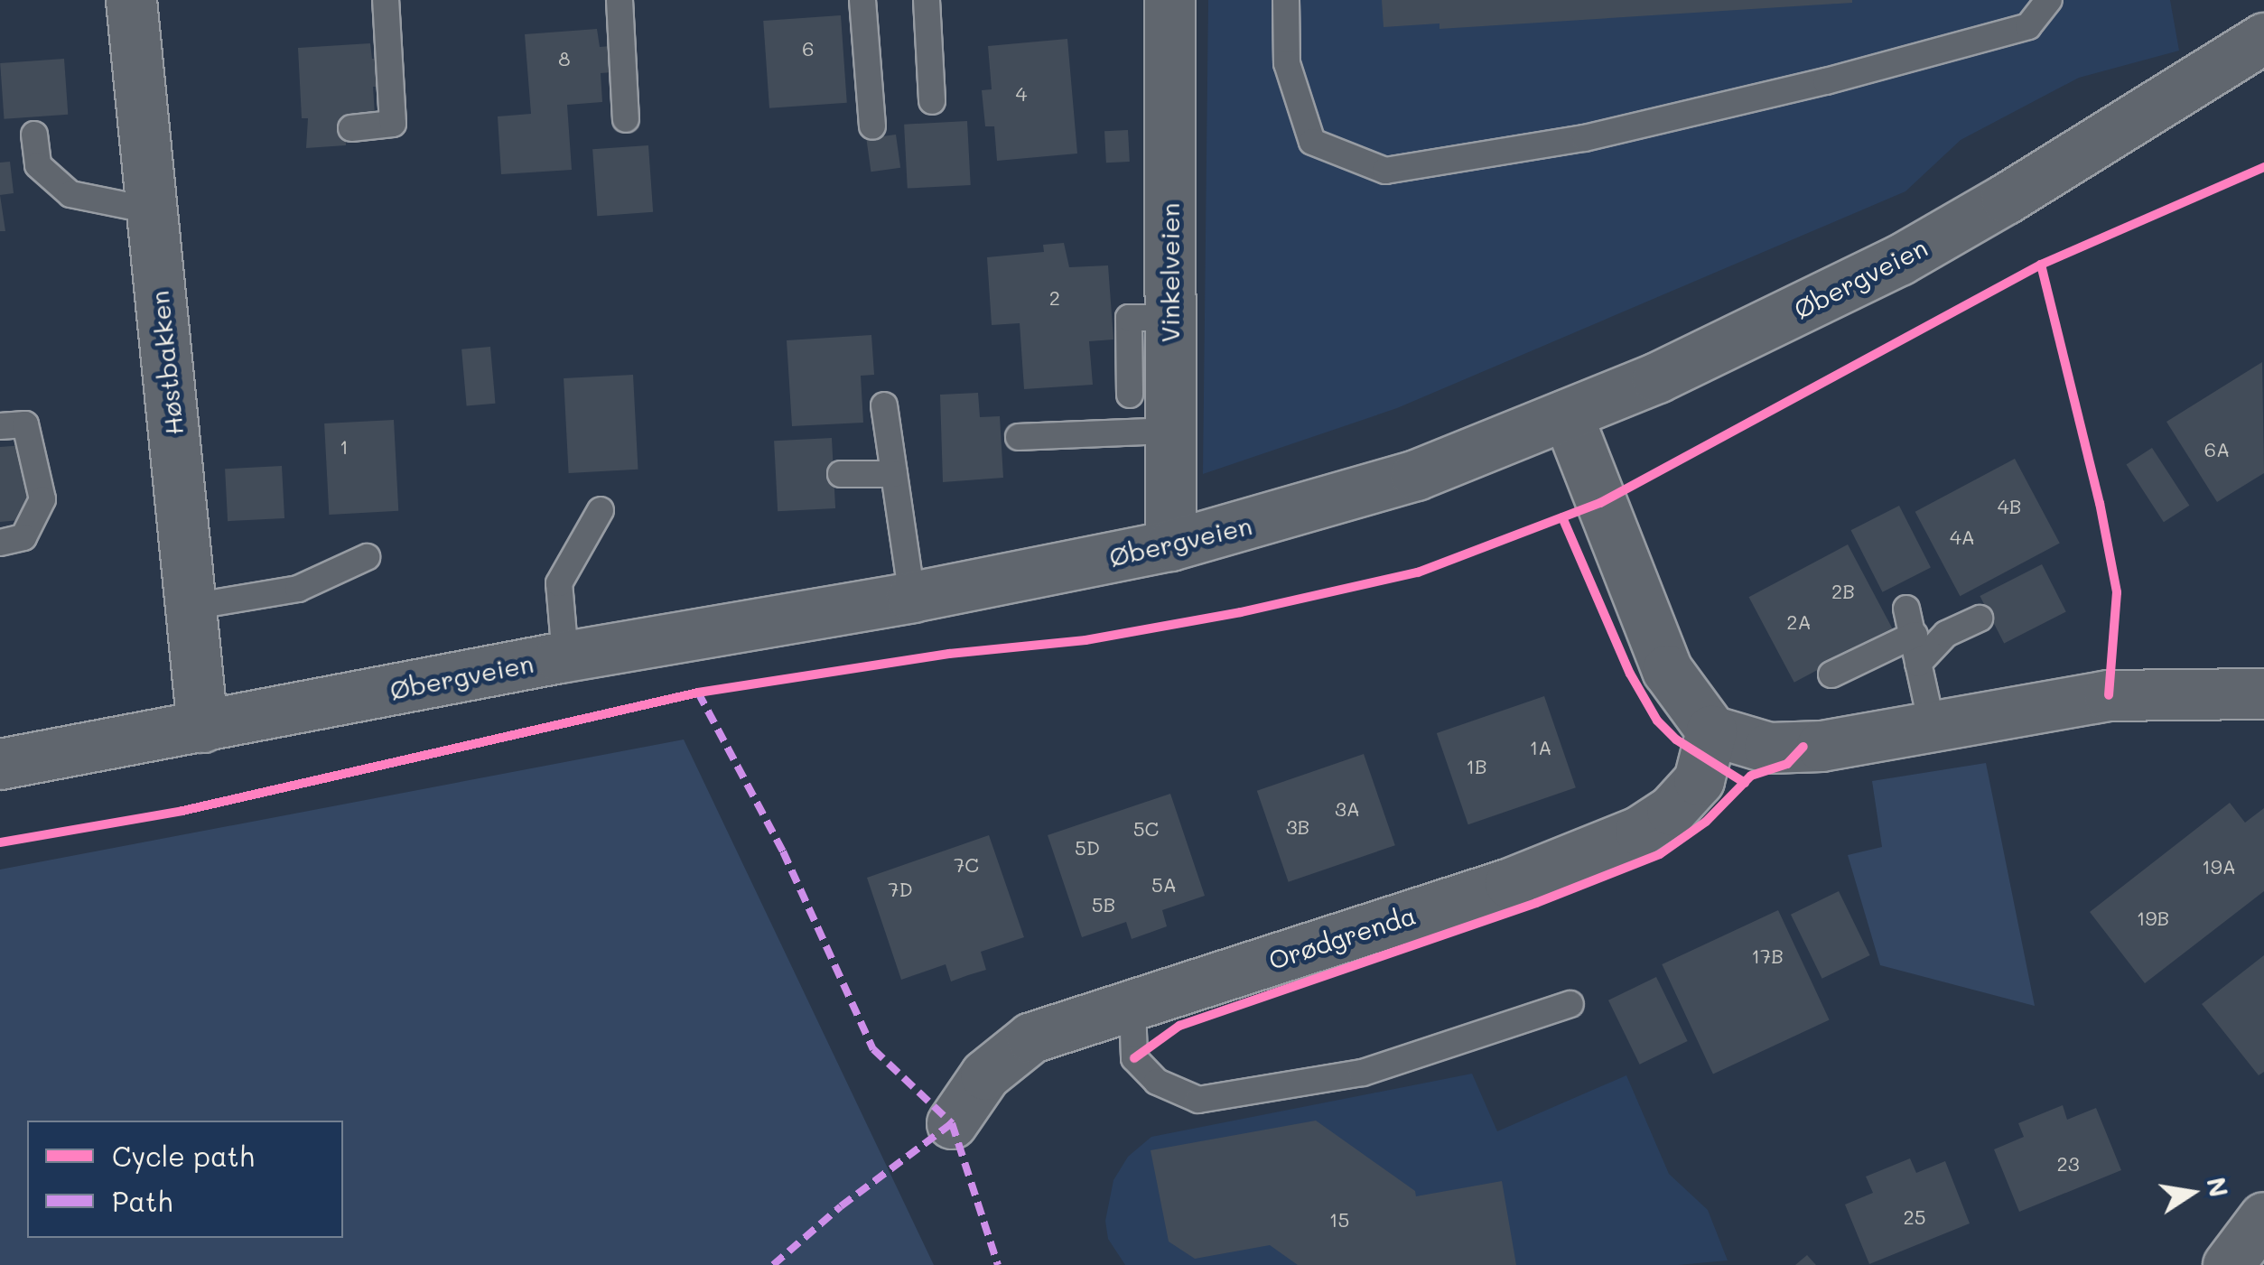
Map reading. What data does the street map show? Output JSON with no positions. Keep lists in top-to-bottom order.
{
  "streets": {
    "street": [
      "Vinkelveien",
      "Øbergveien",
      "Høstbakken",
      "Orødgrenda"
    ]
  },
  "crossings": [
    ["Vinkelveien", "Øbergveien"],
    ["Øbergveien", "Høstbakken"]
  ],
  "house_numbers": [
    "6",
    "8",
    "4",
    "2",
    "1",
    "6A",
    "4B",
    "4A",
    "2B",
    "2A",
    "1A",
    "1B",
    "3A",
    "3B",
    "5C",
    "5D",
    "7C",
    "19A",
    "5A",
    "7D",
    "5B",
    "19B",
    "17B",
    "23",
    "25",
    "15"
  ],
  "legend": ["Cycle path", "Path"],
  "north": "right"
}
